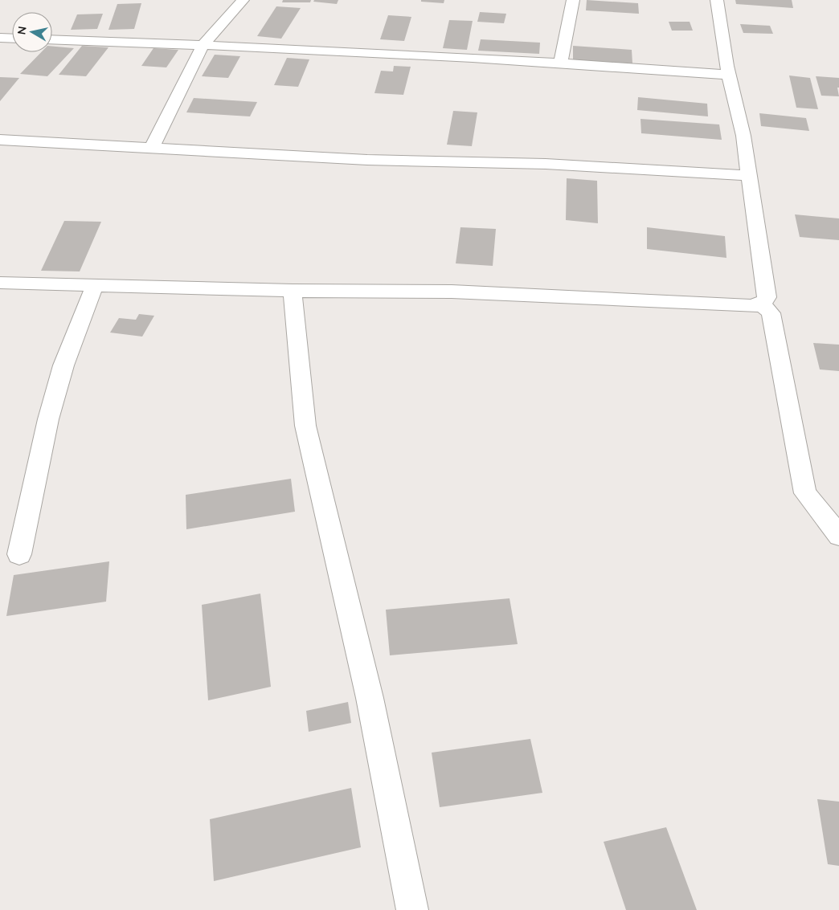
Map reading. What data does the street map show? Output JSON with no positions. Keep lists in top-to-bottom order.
{
  "north": "left"
}
